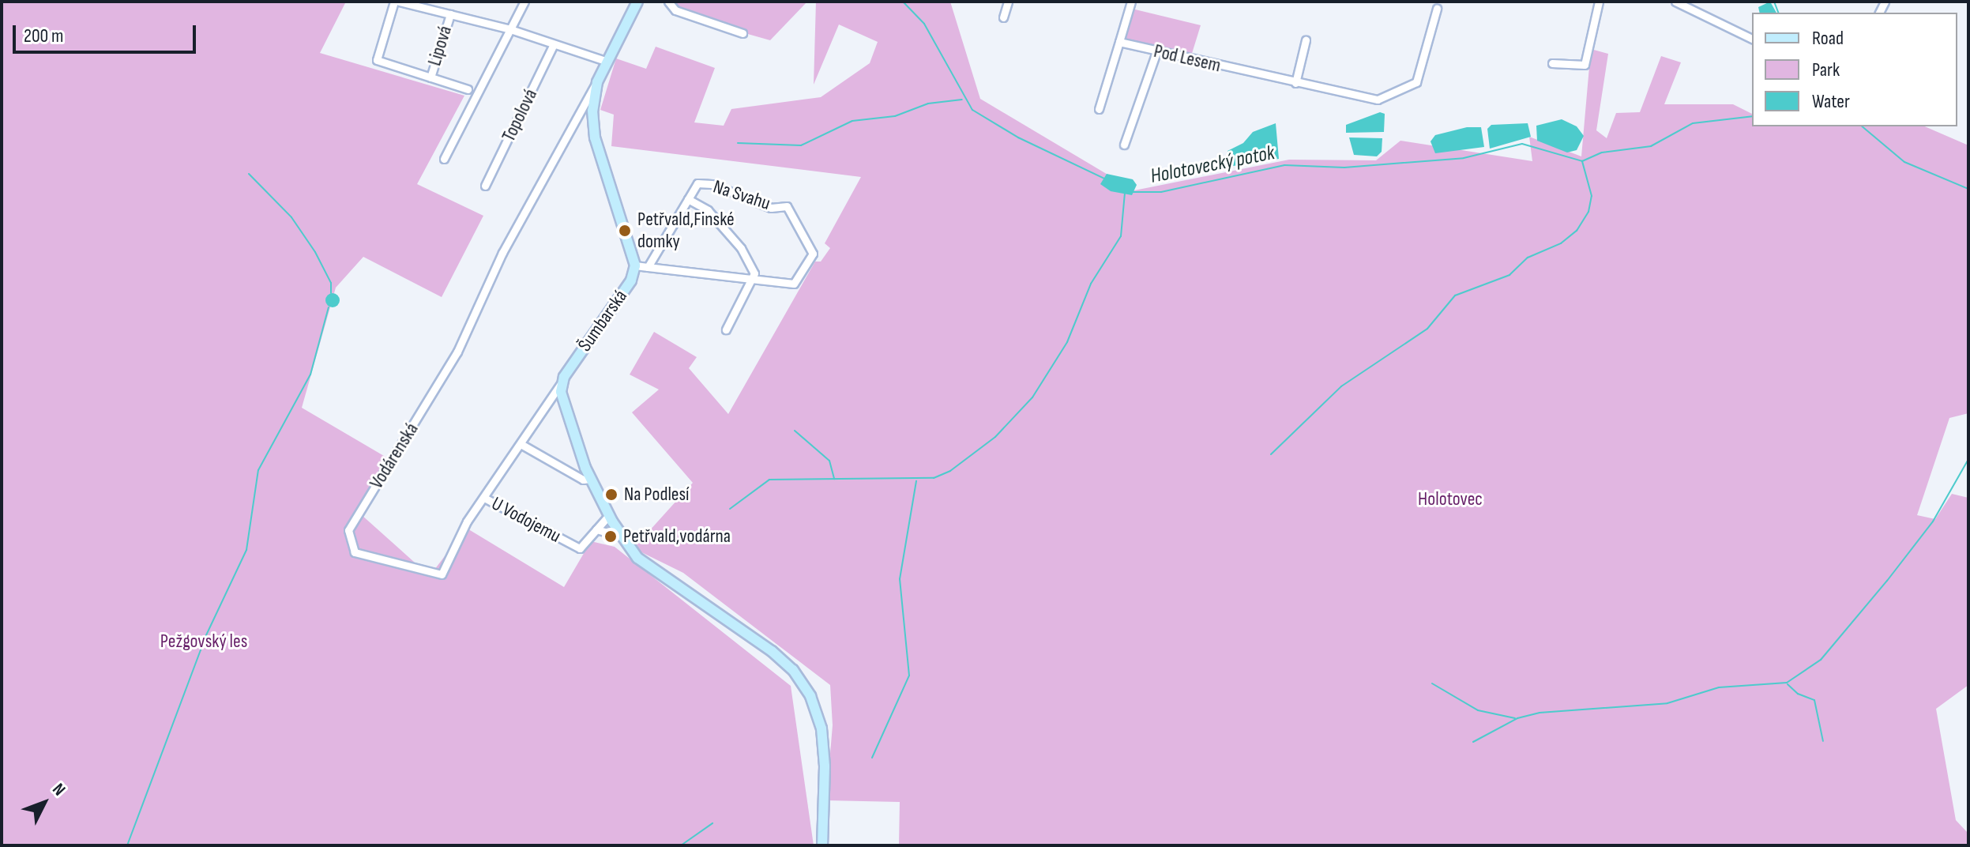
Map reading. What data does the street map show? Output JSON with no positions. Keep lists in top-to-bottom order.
{
  "streets": {
    "street": [
      "Lipová",
      "Pod Lesem",
      "Topolová",
      "Na Svahu",
      "Šumbarská",
      "Vodárenská",
      "U Vodojemu"
    ]
  },
  "crossings": [
    ["Na Svahu", "Šumbarská"],
    ["Šumbarská", "Vodárenská"],
    ["Vodárenská", "U Vodojemu"]
  ],
  "water": ["Holotovecký potok"],
  "parks": ["Holotovec", "Pežgovský les"],
  "places": ["Petřvald,Finské domky", "Na Podlesí", "Petřvald,vodárna"],
  "legend": ["Road", "Park", "Water"],
  "scale_bar": "200 m",
  "north": "top right"
}
